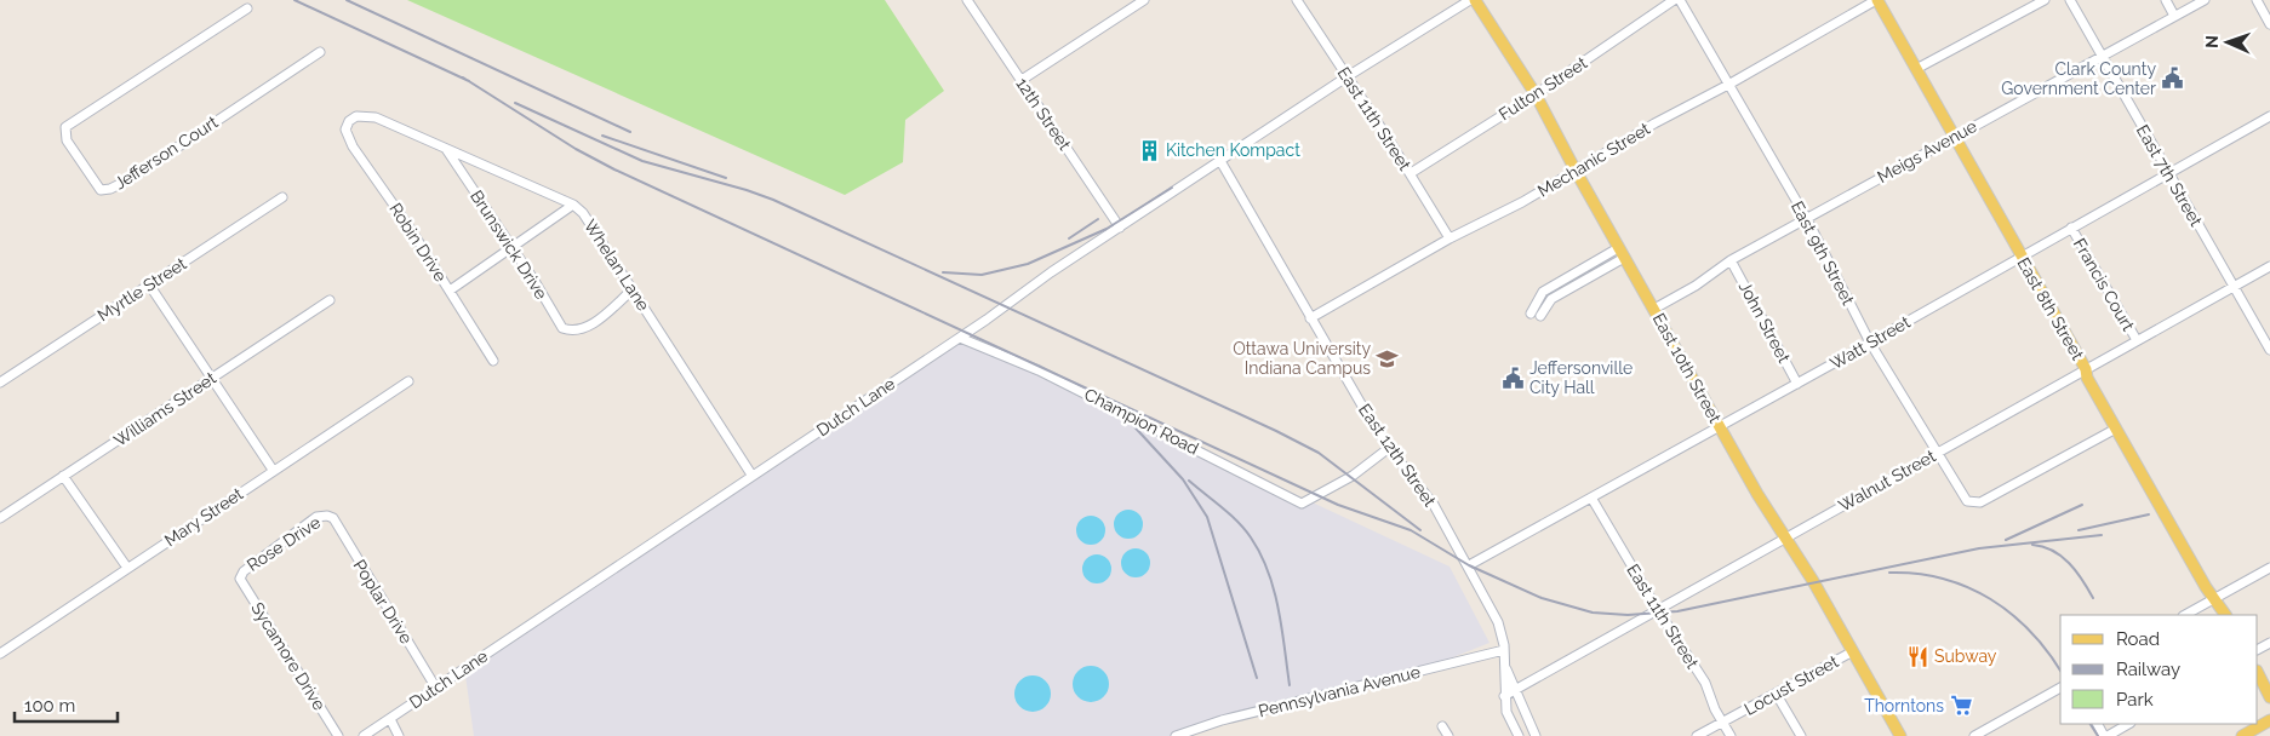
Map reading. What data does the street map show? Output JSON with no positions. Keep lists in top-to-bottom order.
{
  "streets": {
    "main road": ["East 8th Street", "East 10th Street"],
    "street": [
      "Fulton Street",
      "12th Street",
      "East 11th Street",
      "Meigs Avenue",
      "Jefferson Court",
      "Mechanic Street",
      "East 7th Street",
      "Robin Drive",
      "Brunswick Drive",
      "East 9th Street",
      "Whelan Lane",
      "Francis Court",
      "Myrtle Street",
      "John Street",
      "Watt Street",
      "Dutch Lane",
      "Williams Street",
      "Champion Road",
      "East 12th Street",
      "Walnut Street",
      "Mary Street",
      "Rose Drive",
      "Poplar Drive",
      "Sycamore Drive",
      "Locust Street",
      "Pennsylvania Avenue"
    ]
  },
  "crossings": [
    ["Fulton Street", "East 11th Street"],
    ["Fulton Street", "East 10th Street"],
    ["12th Street", "Dutch Lane"],
    ["East 11th Street", "Mechanic Street"],
    ["East 11th Street", "Watt Street"],
    ["East 11th Street", "Dutch Lane"],
    ["East 11th Street", "Walnut Street"],
    ["East 11th Street", "Locust Street"],
    ["Meigs Avenue", "East 7th Street"],
    ["Meigs Avenue", "East 9th Street"],
    ["Meigs Avenue", "East 8th Street"],
    ["Meigs Avenue", "John Street"],
    ["Meigs Avenue", "East 10th Street"],
    ["Mechanic Street", "East 9th Street"],
    ["Mechanic Street", "East 8th Street"],
    ["Mechanic Street", "East 10th Street"],
    ["Mechanic Street", "East 12th Street"],
    ["East 7th Street", "Watt Street"],
    ["East 7th Street", "Walnut Street"],
    ["Robin Drive", "Whelan Lane"],
    ["Brunswick Drive", "Whelan Lane"],
    ["East 9th Street", "East 8th Street"],
    ["East 9th Street", "Watt Street"],
    ["East 9th Street", "Walnut Street"],
    ["Whelan Lane", "Dutch Lane"],
    ["Francis Court", "Watt Street"],
    ["Francis Court", "Walnut Street"],
    ["East 8th Street", "Watt Street"],
    ["East 8th Street", "Walnut Street"],
    ["John Street", "Watt Street"],
    ["Watt Street", "East 10th Street"],
    ["Watt Street", "East 12th Street"],
    ["East 10th Street", "Walnut Street"],
    ["East 10th Street", "Locust Street"],
    ["Dutch Lane", "Champion Road"],
    ["Dutch Lane", "East 12th Street"],
    ["Dutch Lane", "Poplar Drive"],
    ["Champion Road", "East 12th Street"],
    ["East 12th Street", "Walnut Street"],
    ["East 12th Street", "Pennsylvania Avenue"],
    ["Rose Drive", "Poplar Drive"],
    ["Rose Drive", "Sycamore Drive"]
  ],
  "places": {
    "public building": ["Clark County Government Center", "Jeffersonville City Hall"],
    "building": ["Kitchen Kompact"],
    "school or university": ["Ottawa University Indiana Campus"],
    "restaurant": ["Subway"],
    "supermarket": ["Thorntons"]
  },
  "legend": ["Road", "Railway", "Park"],
  "scale_bar": "100 m",
  "north": "left"
}
